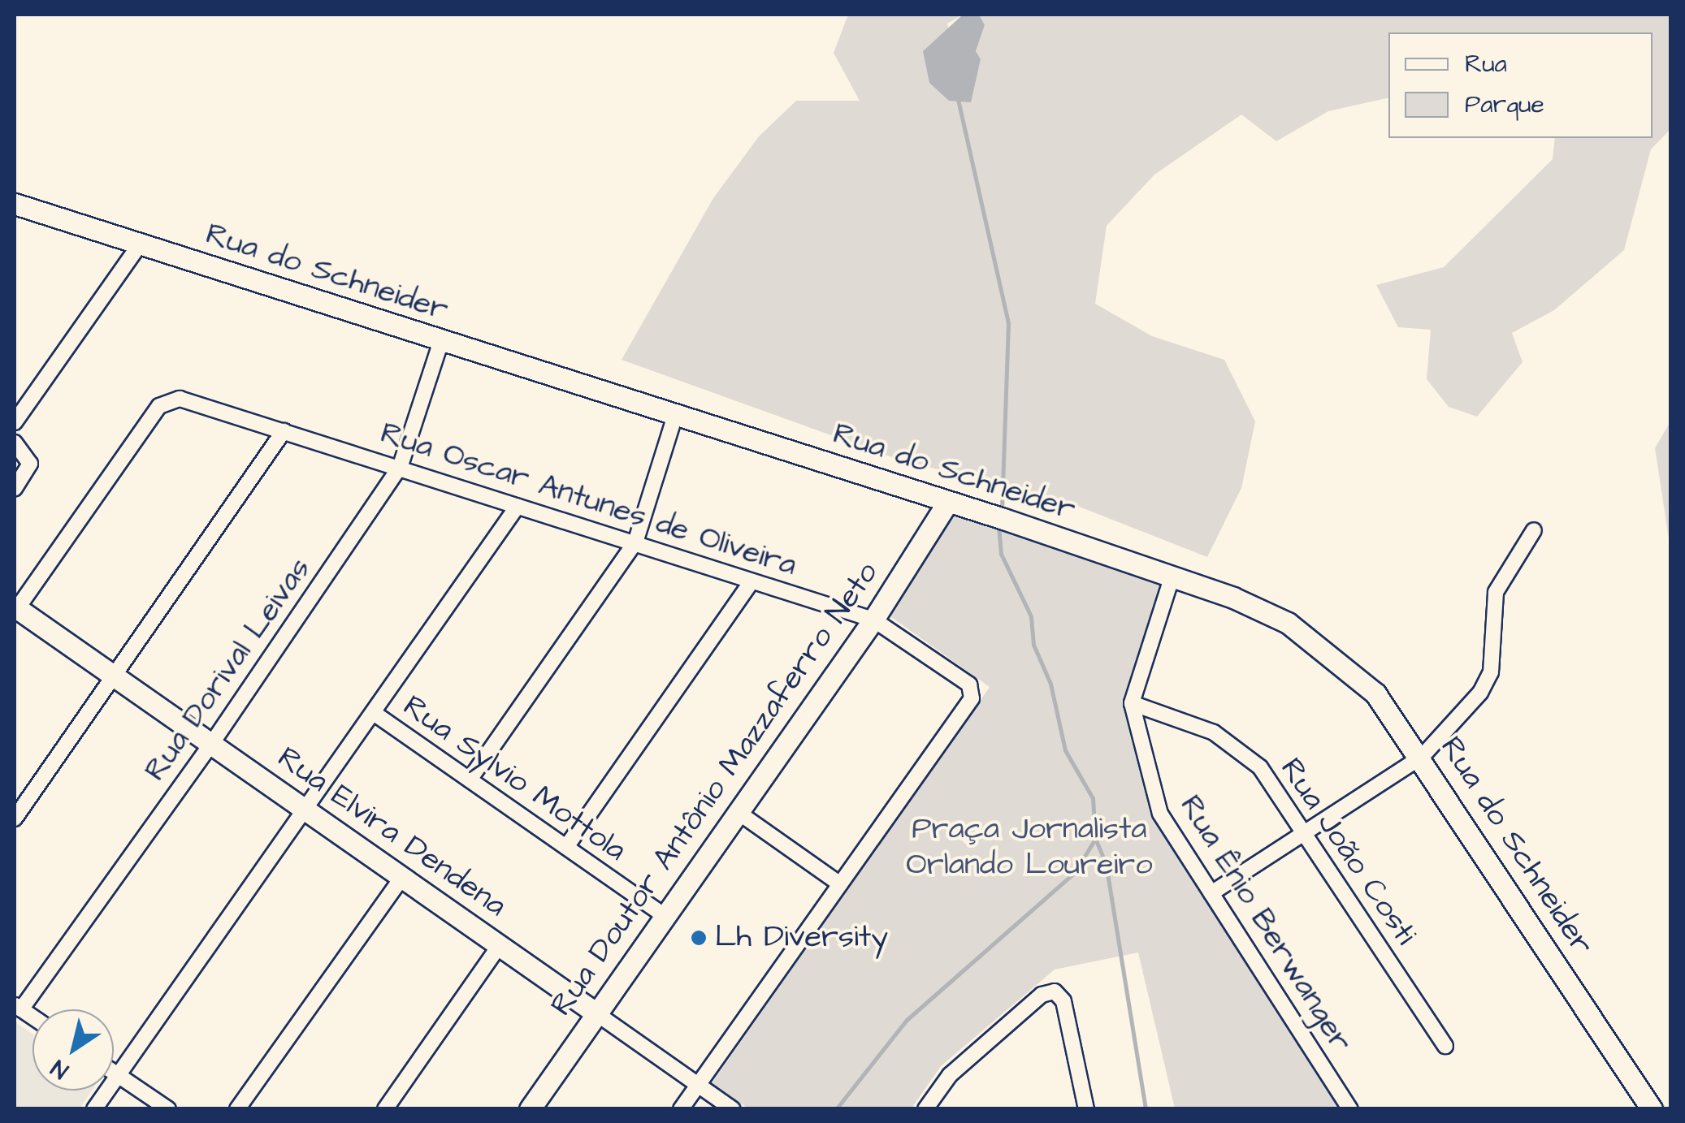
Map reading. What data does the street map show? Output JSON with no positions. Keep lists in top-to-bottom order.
{
  "streets": {
    "street": [
      "Rua do Schneider",
      "Rua Oscar Antunes de Oliveira",
      "Rua Dorival Leivas",
      "Rua Sylvio Mottola",
      "Rua Doutor Antônio Mazzaferro Neto",
      "Rua Elvira Dendena",
      "Rua João Costi",
      "Rua Ênio Berwanger"
    ]
  },
  "crossings": [
    ["Rua do Schneider", "Rua Dorival Leivas"],
    ["Rua do Schneider", "Rua Doutor Antônio Mazzaferro Neto"],
    ["Rua Oscar Antunes de Oliveira", "Rua Dorival Leivas"],
    ["Rua Oscar Antunes de Oliveira", "Rua Doutor Antônio Mazzaferro Neto"],
    ["Rua Oscar Antunes de Oliveira", "Rua Elvira Dendena"],
    ["Rua Dorival Leivas", "Rua Elvira Dendena"],
    ["Rua Sylvio Mottola", "Rua Doutor Antônio Mazzaferro Neto"],
    ["Rua Doutor Antônio Mazzaferro Neto", "Rua Elvira Dendena"],
    ["Rua João Costi", "Rua Ênio Berwanger"]
  ],
  "parks": ["Praça Jornalista Orlando Loureiro"],
  "places": ["Lh Diversity"],
  "legend": ["Rua", "Parque"],
  "north": "bottom left"
}
